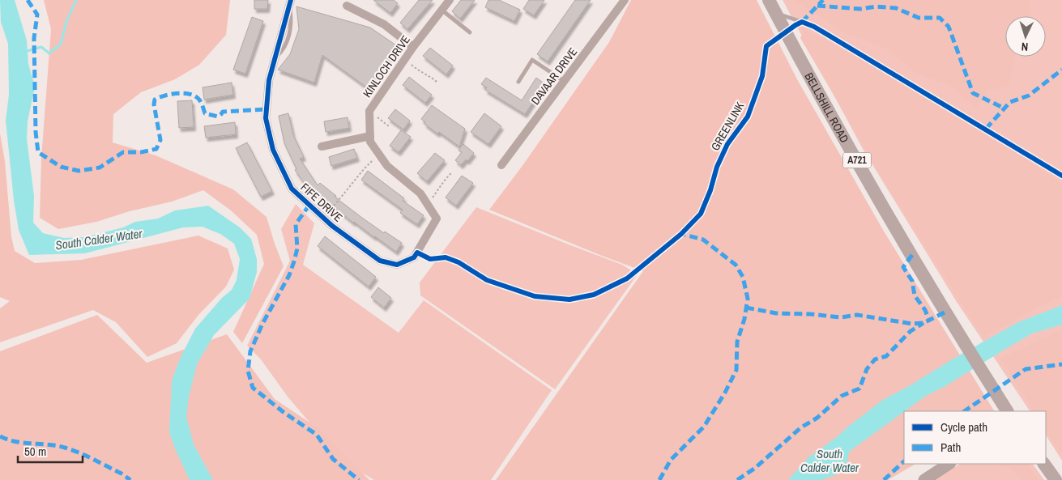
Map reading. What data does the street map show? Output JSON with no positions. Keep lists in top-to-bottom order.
{
  "streets": {
    "main road": ["BELLSHILL ROAD", "A721"],
    "street": ["KINLOCH DRIVE", "DAVAAR DRIVE", "FIFE DRIVE"],
    "cycle path": ["GREENLINK"]
  },
  "crossings": [
    ["KINLOCH DRIVE", "FIFE DRIVE"]
  ],
  "water": ["South Calder Water"],
  "legend": ["Cycle path", "Path"],
  "scale_bar": "50 m",
  "north": "bottom"
}
